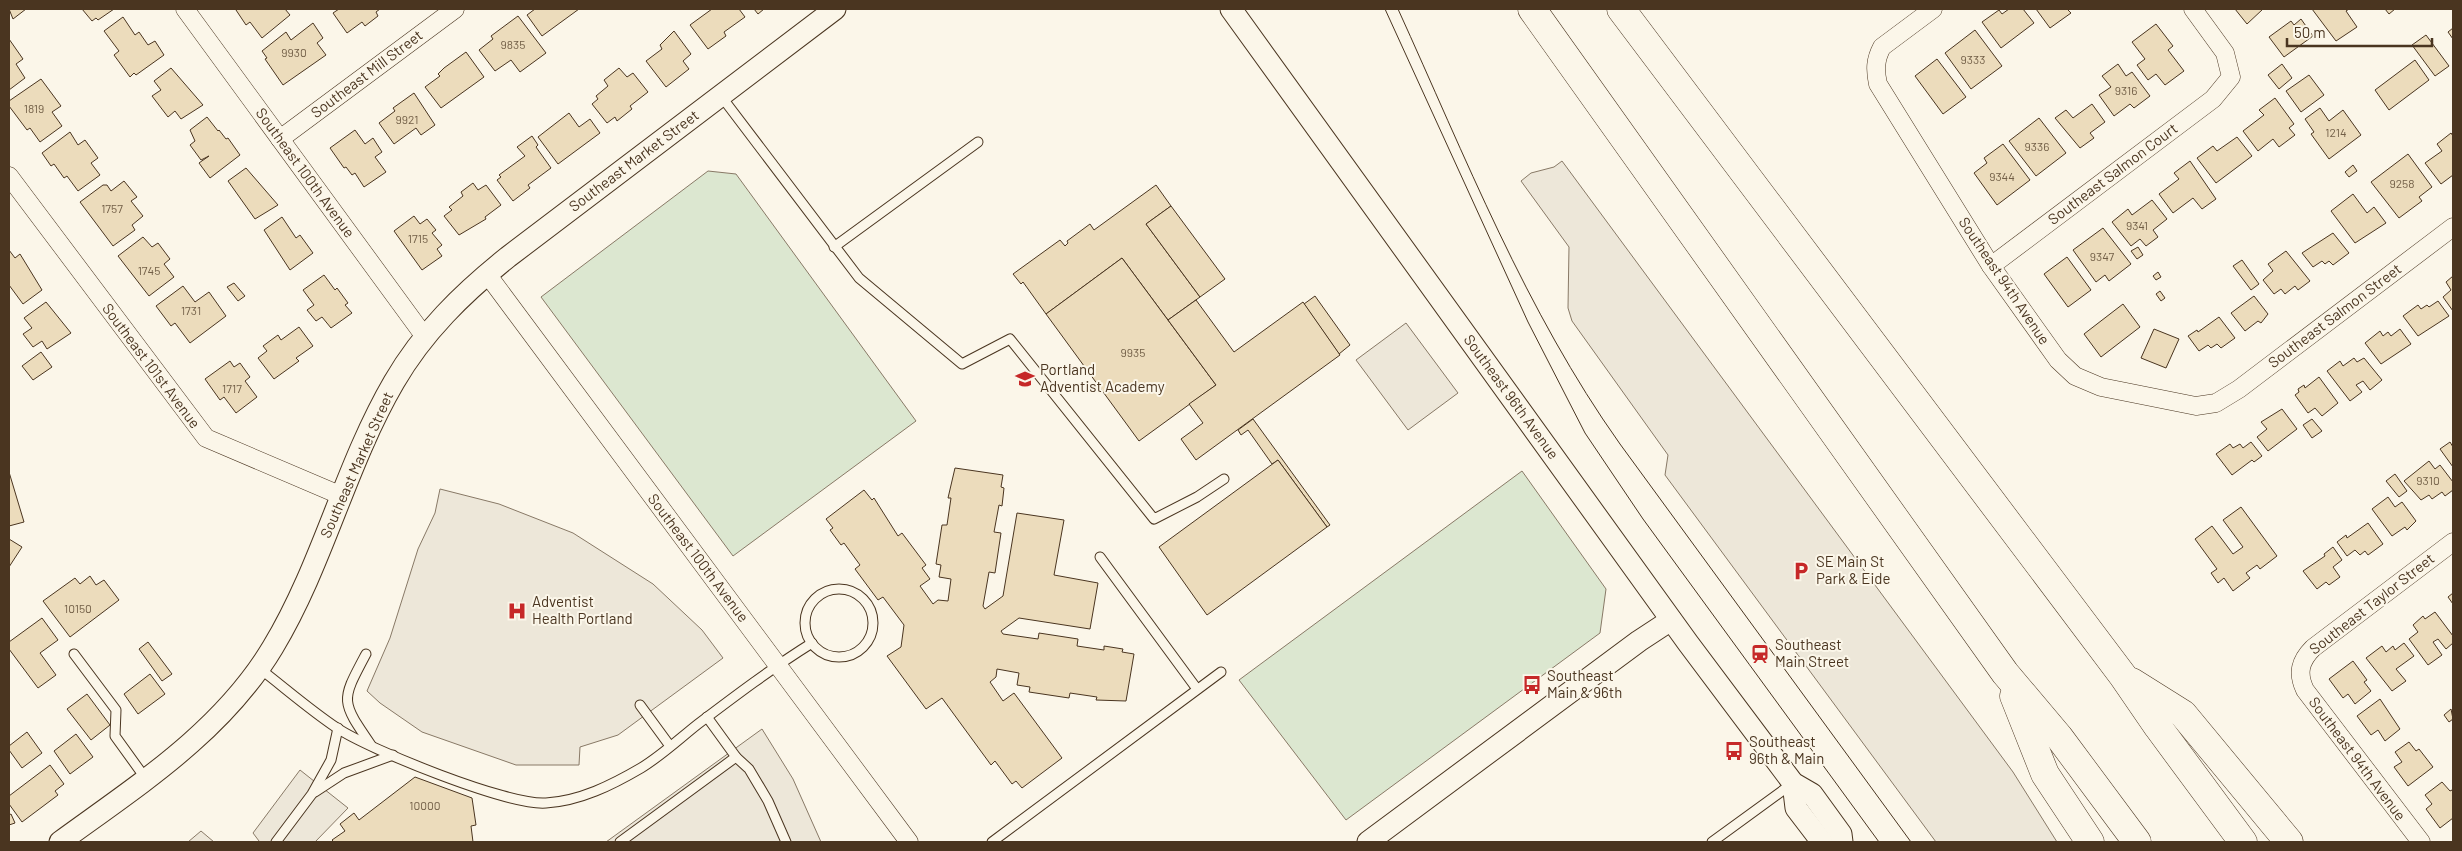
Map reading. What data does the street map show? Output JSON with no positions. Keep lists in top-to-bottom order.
{
  "streets": {
    "street": [
      "Southeast Mill Street",
      "Southeast Market Street",
      "Southeast 100th Avenue",
      "Southeast Salmon Court",
      "Southeast 94th Avenue",
      "Southeast Salmon Street",
      "Southeast 101st Avenue",
      "Southeast 96th Avenue",
      "Southeast Taylor Street"
    ]
  },
  "crossings": [
    ["Southeast Mill Street", "Southeast 100th Avenue"],
    ["Southeast Market Street", "Southeast 100th Avenue"],
    ["Southeast Market Street", "Southeast 101st Avenue"],
    ["Southeast Salmon Court", "Southeast 94th Avenue"],
    ["Southeast 94th Avenue", "Southeast Salmon Street"],
    ["Southeast 94th Avenue", "Southeast Taylor Street"]
  ],
  "places": {
    "school or university": ["Portland Adventist Academy"],
    "parking": ["SE Main St Park & Eide"],
    "hospital": ["Adventist Health Portland"],
    "station": ["Southeast Main Street"],
    "bus stop": ["Southeast Main & 96th", "Southeast 96th & Main"]
  },
  "house_numbers": [
    "9835",
    "9930",
    "9333",
    "9316",
    "1819",
    "9921",
    "1214",
    "9336",
    "9344",
    "9258",
    "1757",
    "9341",
    "1715",
    "9347",
    "1745",
    "1731",
    "9935",
    "1717",
    "9310",
    "10150",
    "10000"
  ],
  "scale_bar": "50 m"
}
